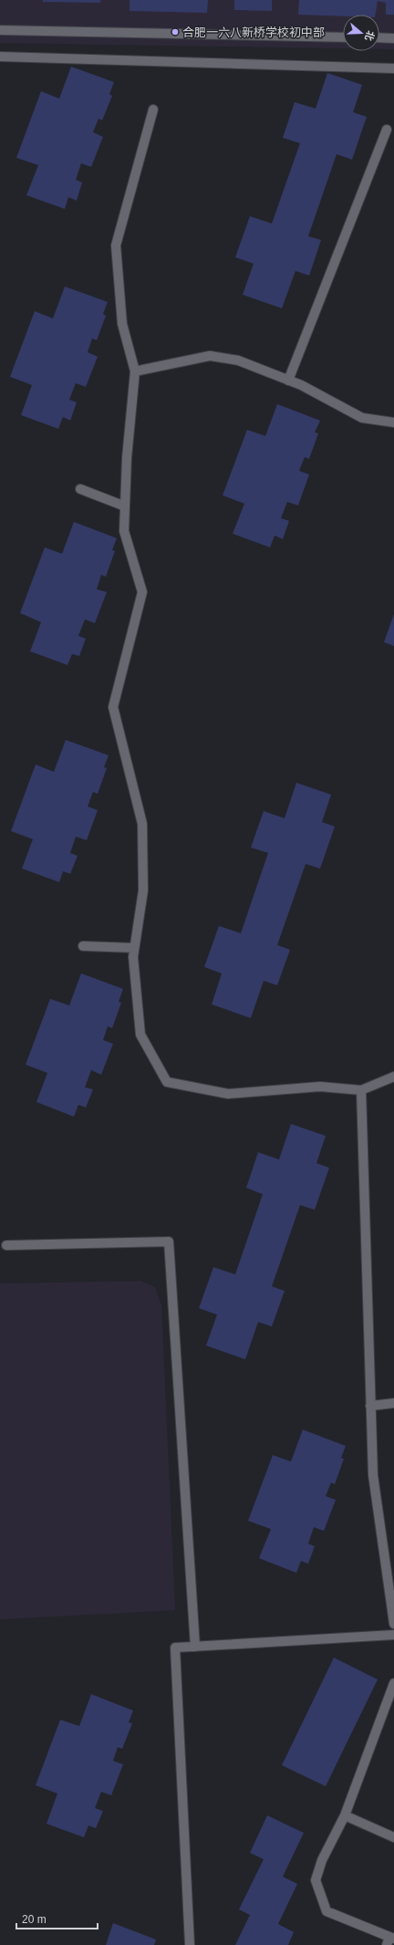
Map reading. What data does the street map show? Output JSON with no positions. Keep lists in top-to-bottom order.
{
  "places": ["合肥一六八新桥学校初中部"],
  "scale_bar": "20 m",
  "north": "right"
}
